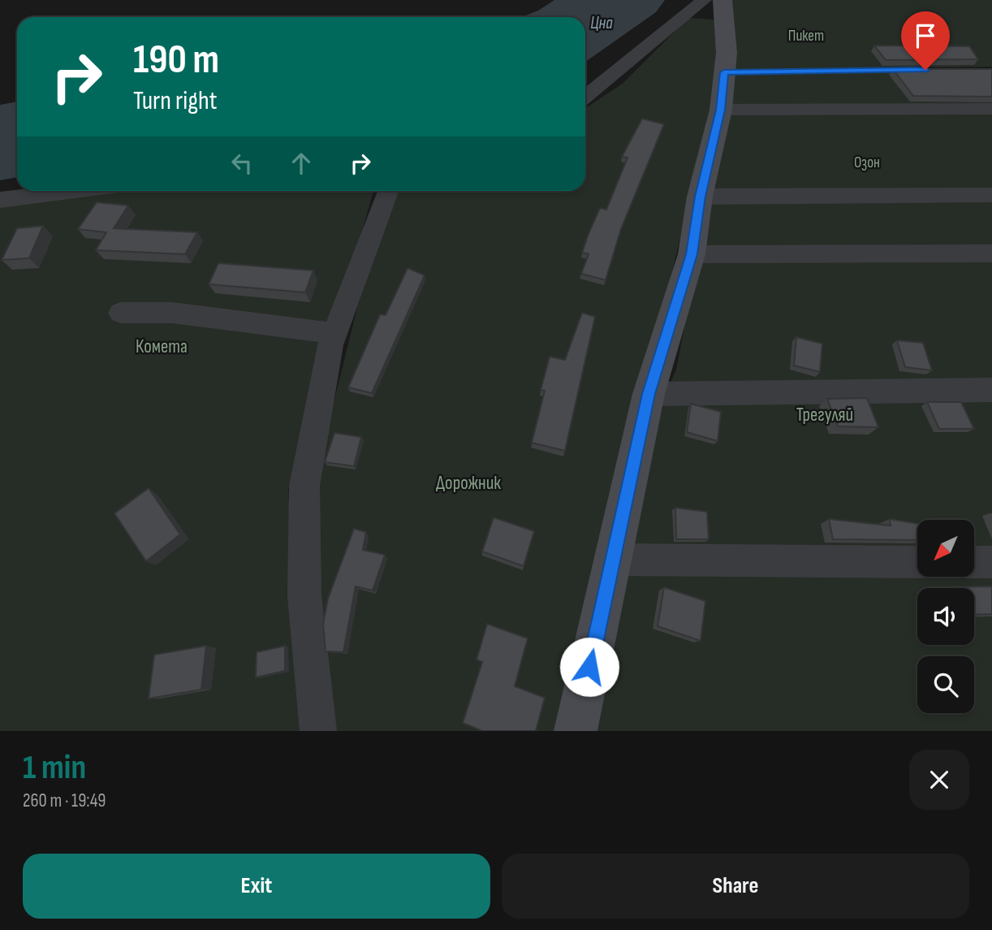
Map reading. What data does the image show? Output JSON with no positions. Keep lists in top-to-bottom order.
{
  "water": ["Цна"],
  "parks": [
    "Пикет",
    "Озон",
    "Комета",
    "Трегуляй",
    "Дорожник"
  ],
  "north": "bottom left",
  "page": {
    "turn": ["190 m", "Turn right"],
    "heading": ["1 min", "260 m · 19:49"],
    "buttons": ["Exit", "Share"]
  }
}
